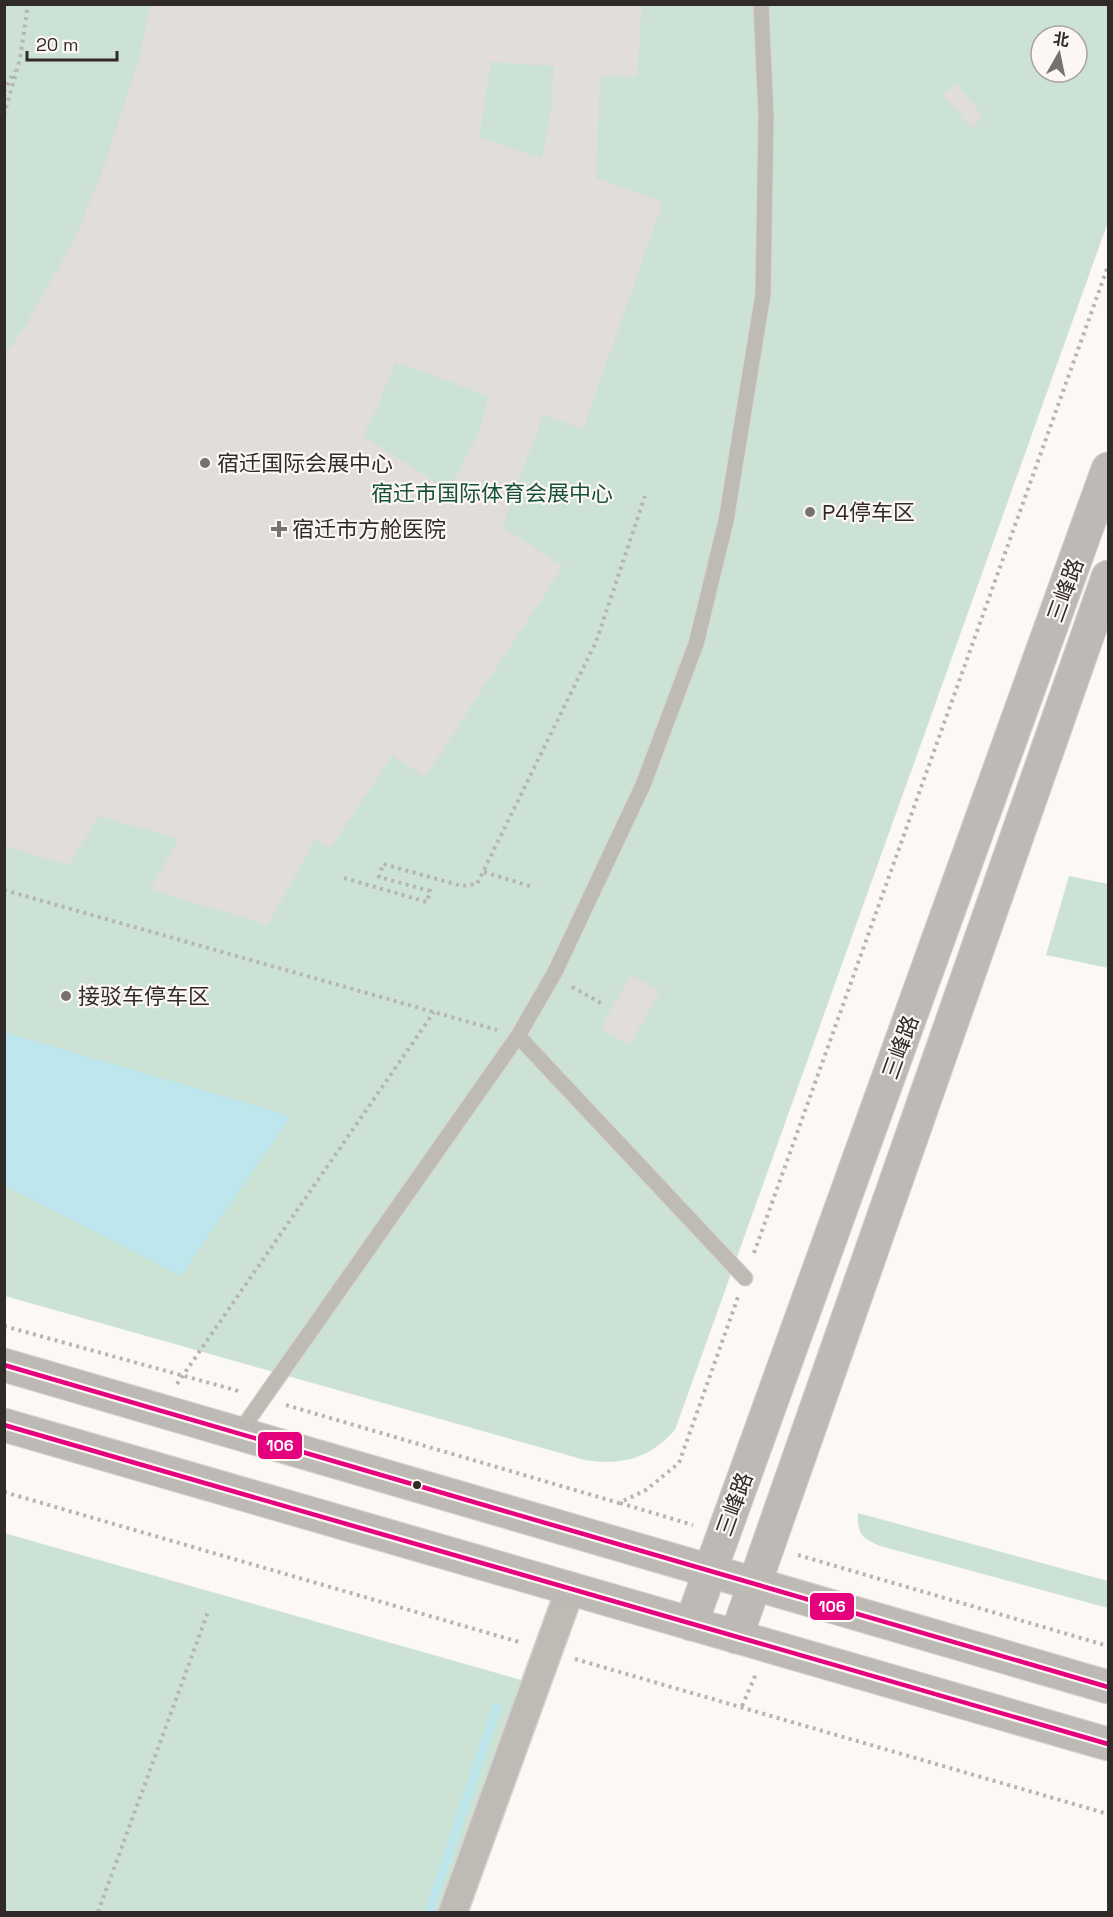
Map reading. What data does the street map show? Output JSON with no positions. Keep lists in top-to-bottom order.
{
  "streets": {
    "main road": ["三峰路"]
  },
  "parks": ["宿迁市国际体育会展中心"],
  "places": {
    "other": ["宿迁国际会展中心", "P4停车区", "接驳车停车区"],
    "health": ["宿迁市方舱医院"]
  },
  "lines": ["transit line 106"],
  "scale_bar": "20 m",
  "north": "top"
}
